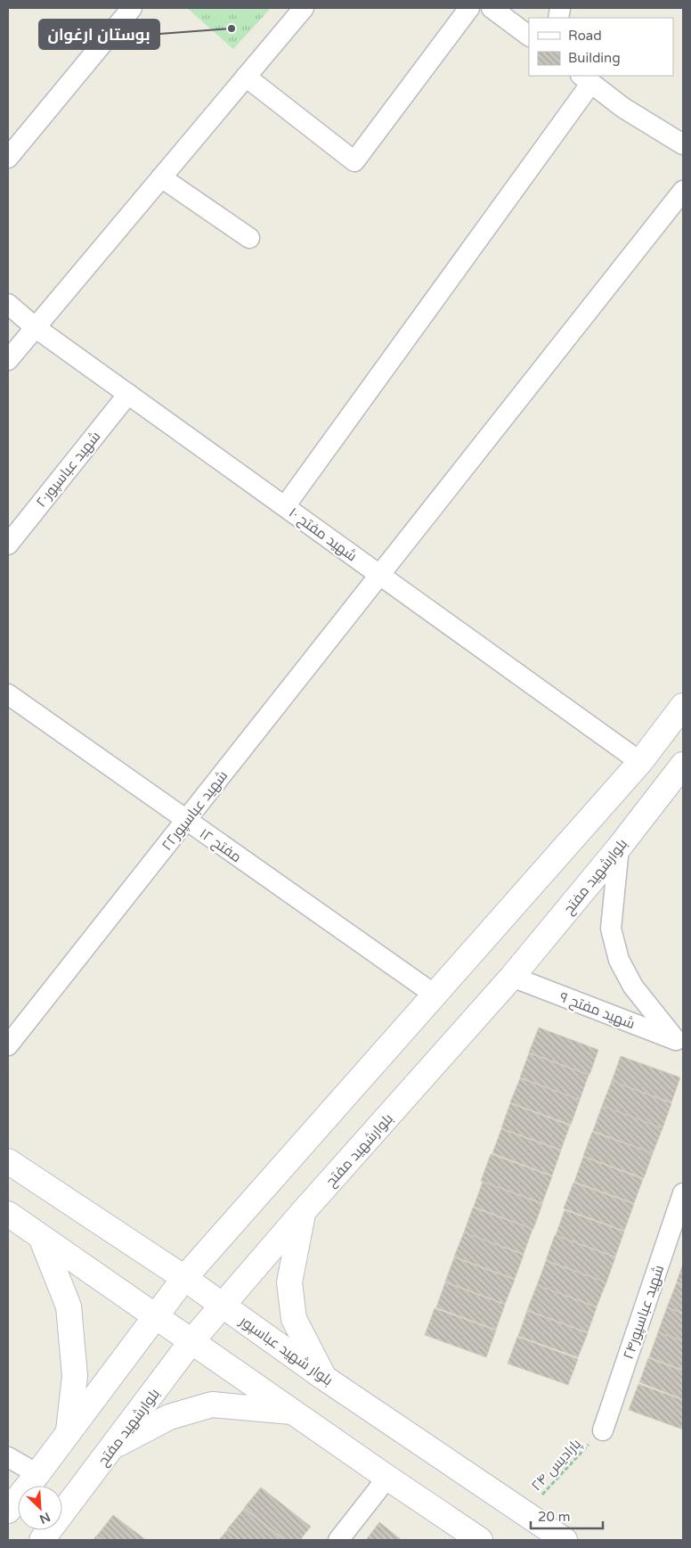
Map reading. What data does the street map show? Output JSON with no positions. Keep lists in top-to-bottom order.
{
  "streets": {
    "main road": ["بلوارشهید مفتح", "بلوار شهید عباسپور"],
    "street": [
      "شهید عباسپور۲۰",
      "شهید مفتح ۱۰",
      "شهید عباسپور۲۲",
      "مفتح ۱۲",
      "شهید مفتح ۹",
      "شهید عباسپور۲۴"
    ],
    "path": ["پارادیس ۲۴"]
  },
  "crossings": [
    ["شهید عباسپور۲۰", "شهید مفتح ۱۰"],
    ["شهید مفتح ۱۰", "شهید عباسپور۲۲"],
    ["شهید عباسپور۲۲", "مفتح ۱۲"],
    ["بلوارشهید مفتح", "شهید مفتح ۹"],
    ["بلوارشهید مفتح", "بلوار شهید عباسپور"],
    ["شهید عباسپور۲۴", "پارادیس ۲۴"],
    ["بلوار شهید عباسپور", "پارادیس ۲۴"]
  ],
  "places": ["بوستان ارغوان"],
  "legend": ["Road", "Building"],
  "scale_bar": "20 m",
  "north": "bottom right"
}
